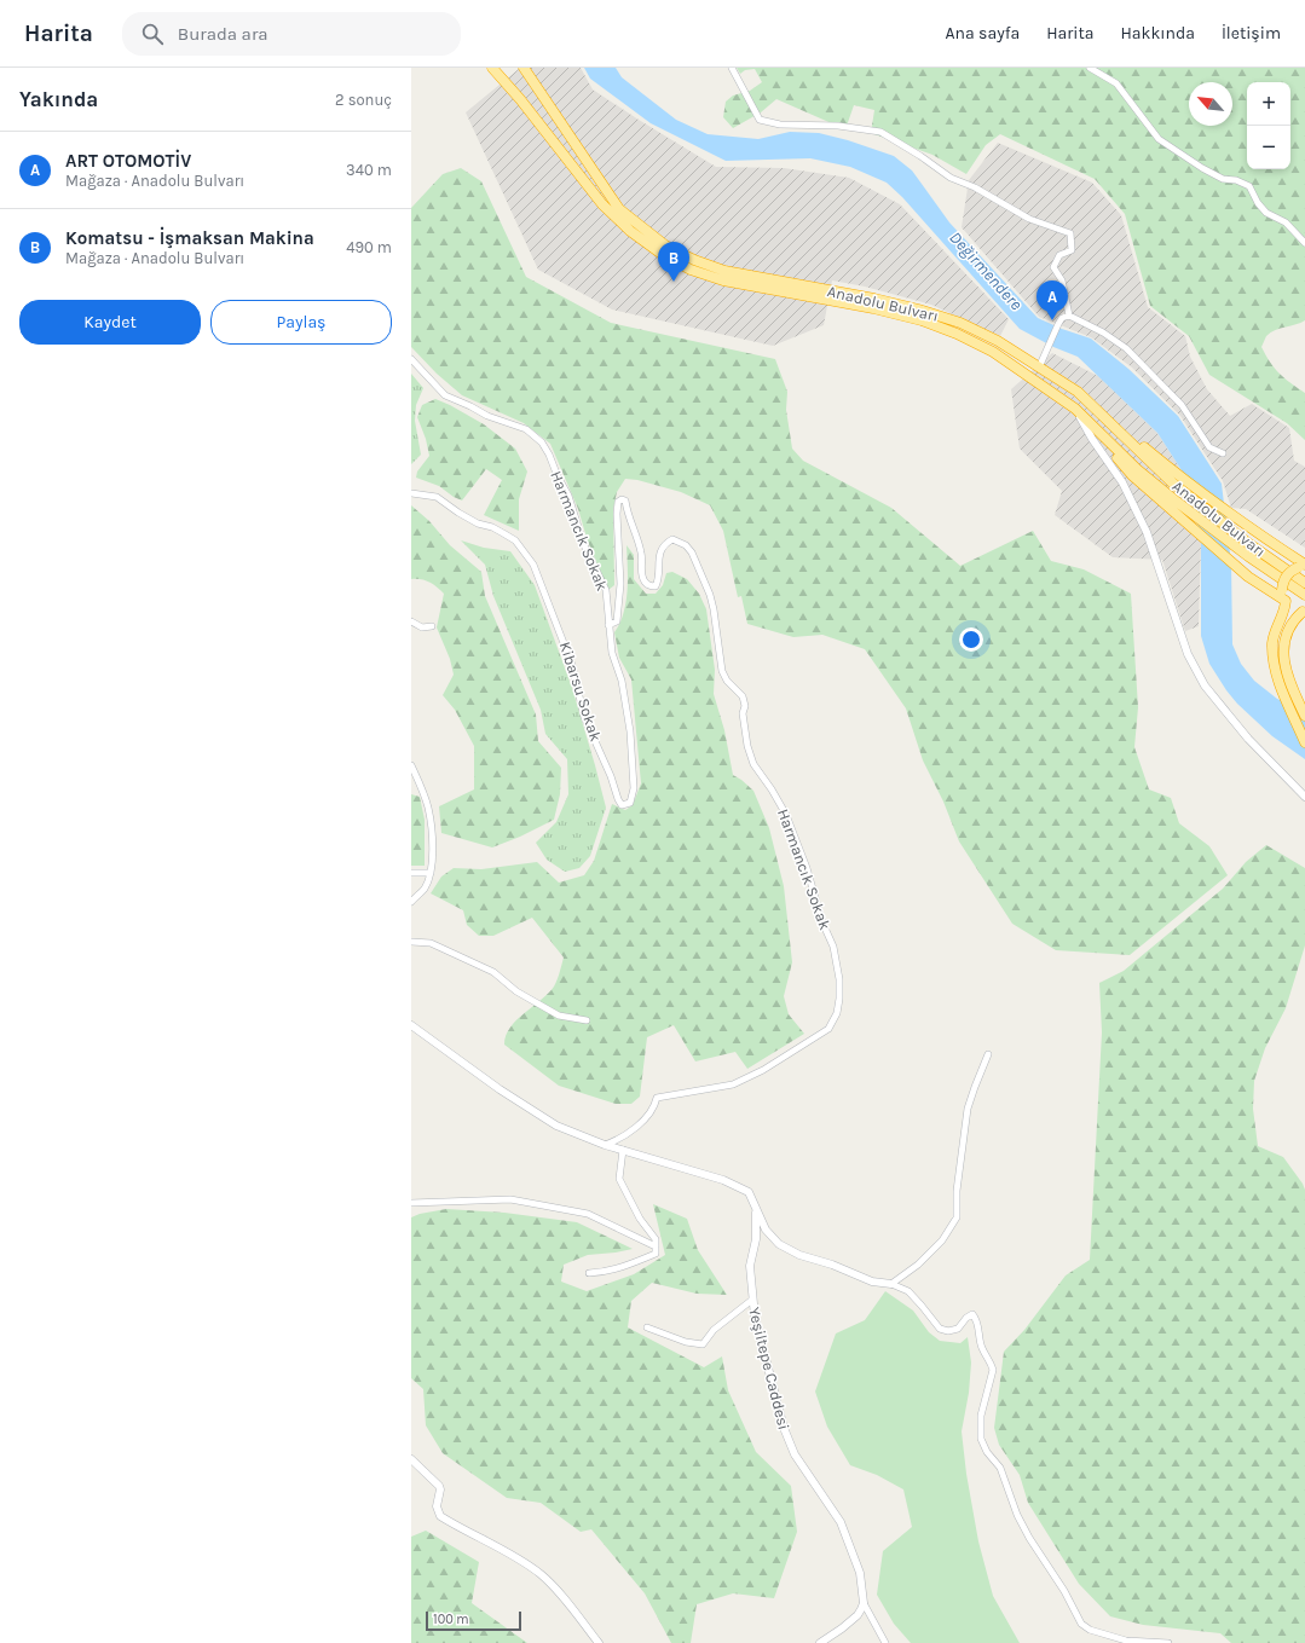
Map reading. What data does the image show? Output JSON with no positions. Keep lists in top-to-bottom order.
{
  "streets": {
    "highway": ["Anadolu Bulvarı"],
    "street": ["Harmancık Sokak", "Kibarsu Sokak", "Yeşiltepe Caddesi"]
  },
  "crossings": [
    ["Harmancık Sokak", "Kibarsu Sokak"]
  ],
  "water": ["Değirmendere"],
  "scale_bar": "100 m",
  "north": "top left",
  "page": {
    "header": "Harita",
    "search": "Burada ara",
    "nav": [
      "Ana sayfa",
      "Harita",
      "Hakkında",
      "İletişim"
    ],
    "heading": ["Yakında", "2 sonuç"],
    "map_buttons": ["+", "−"],
    "list": [
      {
        "mark": "A",
        "name": "ART OTOMOTİV",
        "note": "Mağaza · Anadolu Bulvarı",
        "value": "340 m"
      },
      {
        "mark": "B",
        "name": "Komatsu - İşmaksan Makina",
        "note": "Mağaza · Anadolu Bulvarı",
        "value": "490 m"
      }
    ],
    "pins": ["B", "A"],
    "buttons": ["Kaydet", "Paylaş"],
    "scale": "100 m"
  }
}
